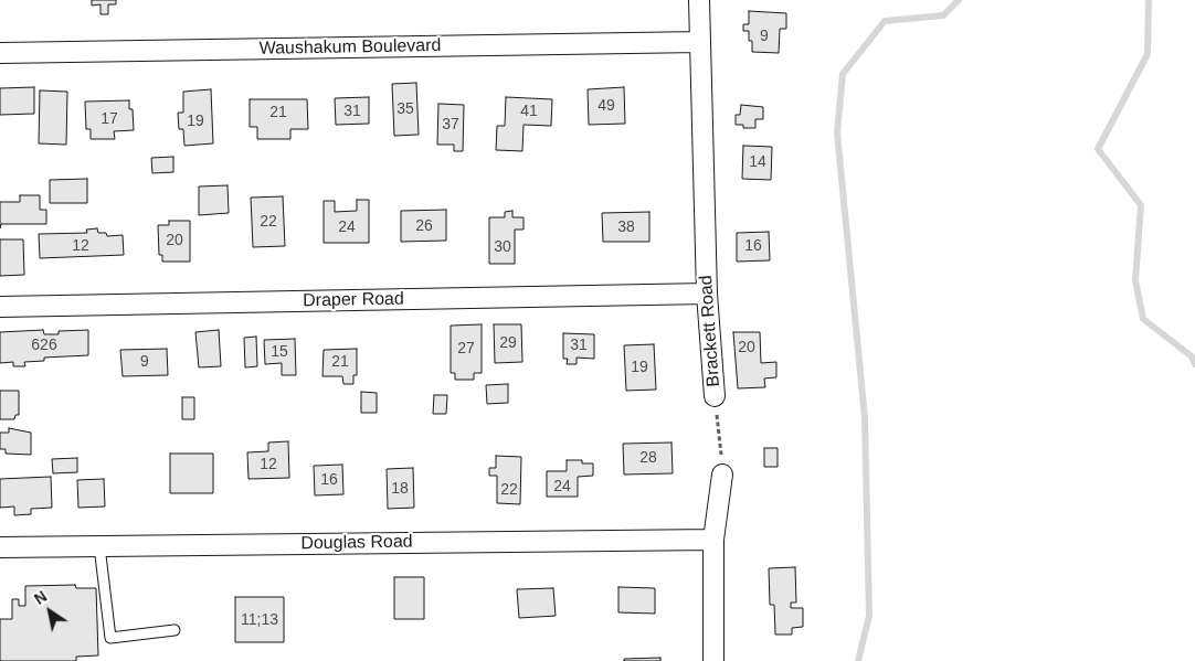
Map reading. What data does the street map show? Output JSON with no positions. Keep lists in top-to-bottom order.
{
  "streets": {
    "street": [
      "Waushakum Boulevard",
      "Draper Road",
      "Brackett Road",
      "Douglas Road"
    ]
  },
  "crossings": [
    ["Waushakum Boulevard", "Brackett Road"],
    ["Draper Road", "Brackett Road"]
  ],
  "house_numbers": [
    "9",
    "49",
    "35",
    "31",
    "41",
    "21",
    "17",
    "19",
    "37",
    "14",
    "22",
    "26",
    "24",
    "38",
    "20",
    "12",
    "16",
    "30",
    "29",
    "626",
    "31",
    "20",
    "27",
    "15",
    "9",
    "21",
    "19",
    "28",
    "12",
    "16",
    "24",
    "18",
    "22",
    "11;13"
  ],
  "north": "top left"
}
